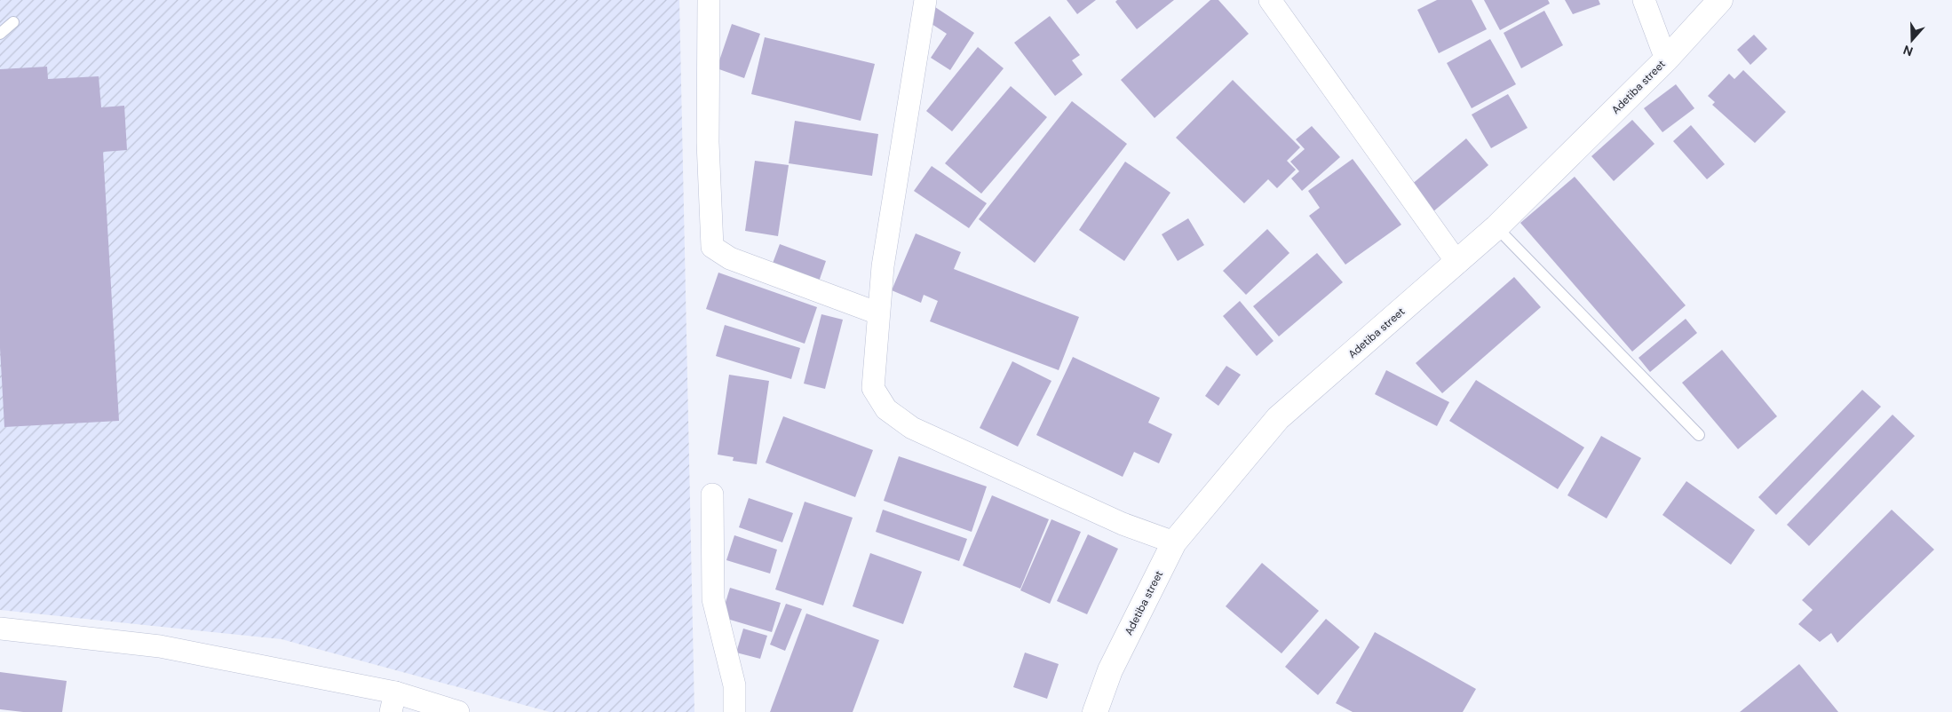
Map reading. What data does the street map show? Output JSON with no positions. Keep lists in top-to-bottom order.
{
  "streets": {
    "street": ["Adetiba street"]
  },
  "north": "bottom"
}
